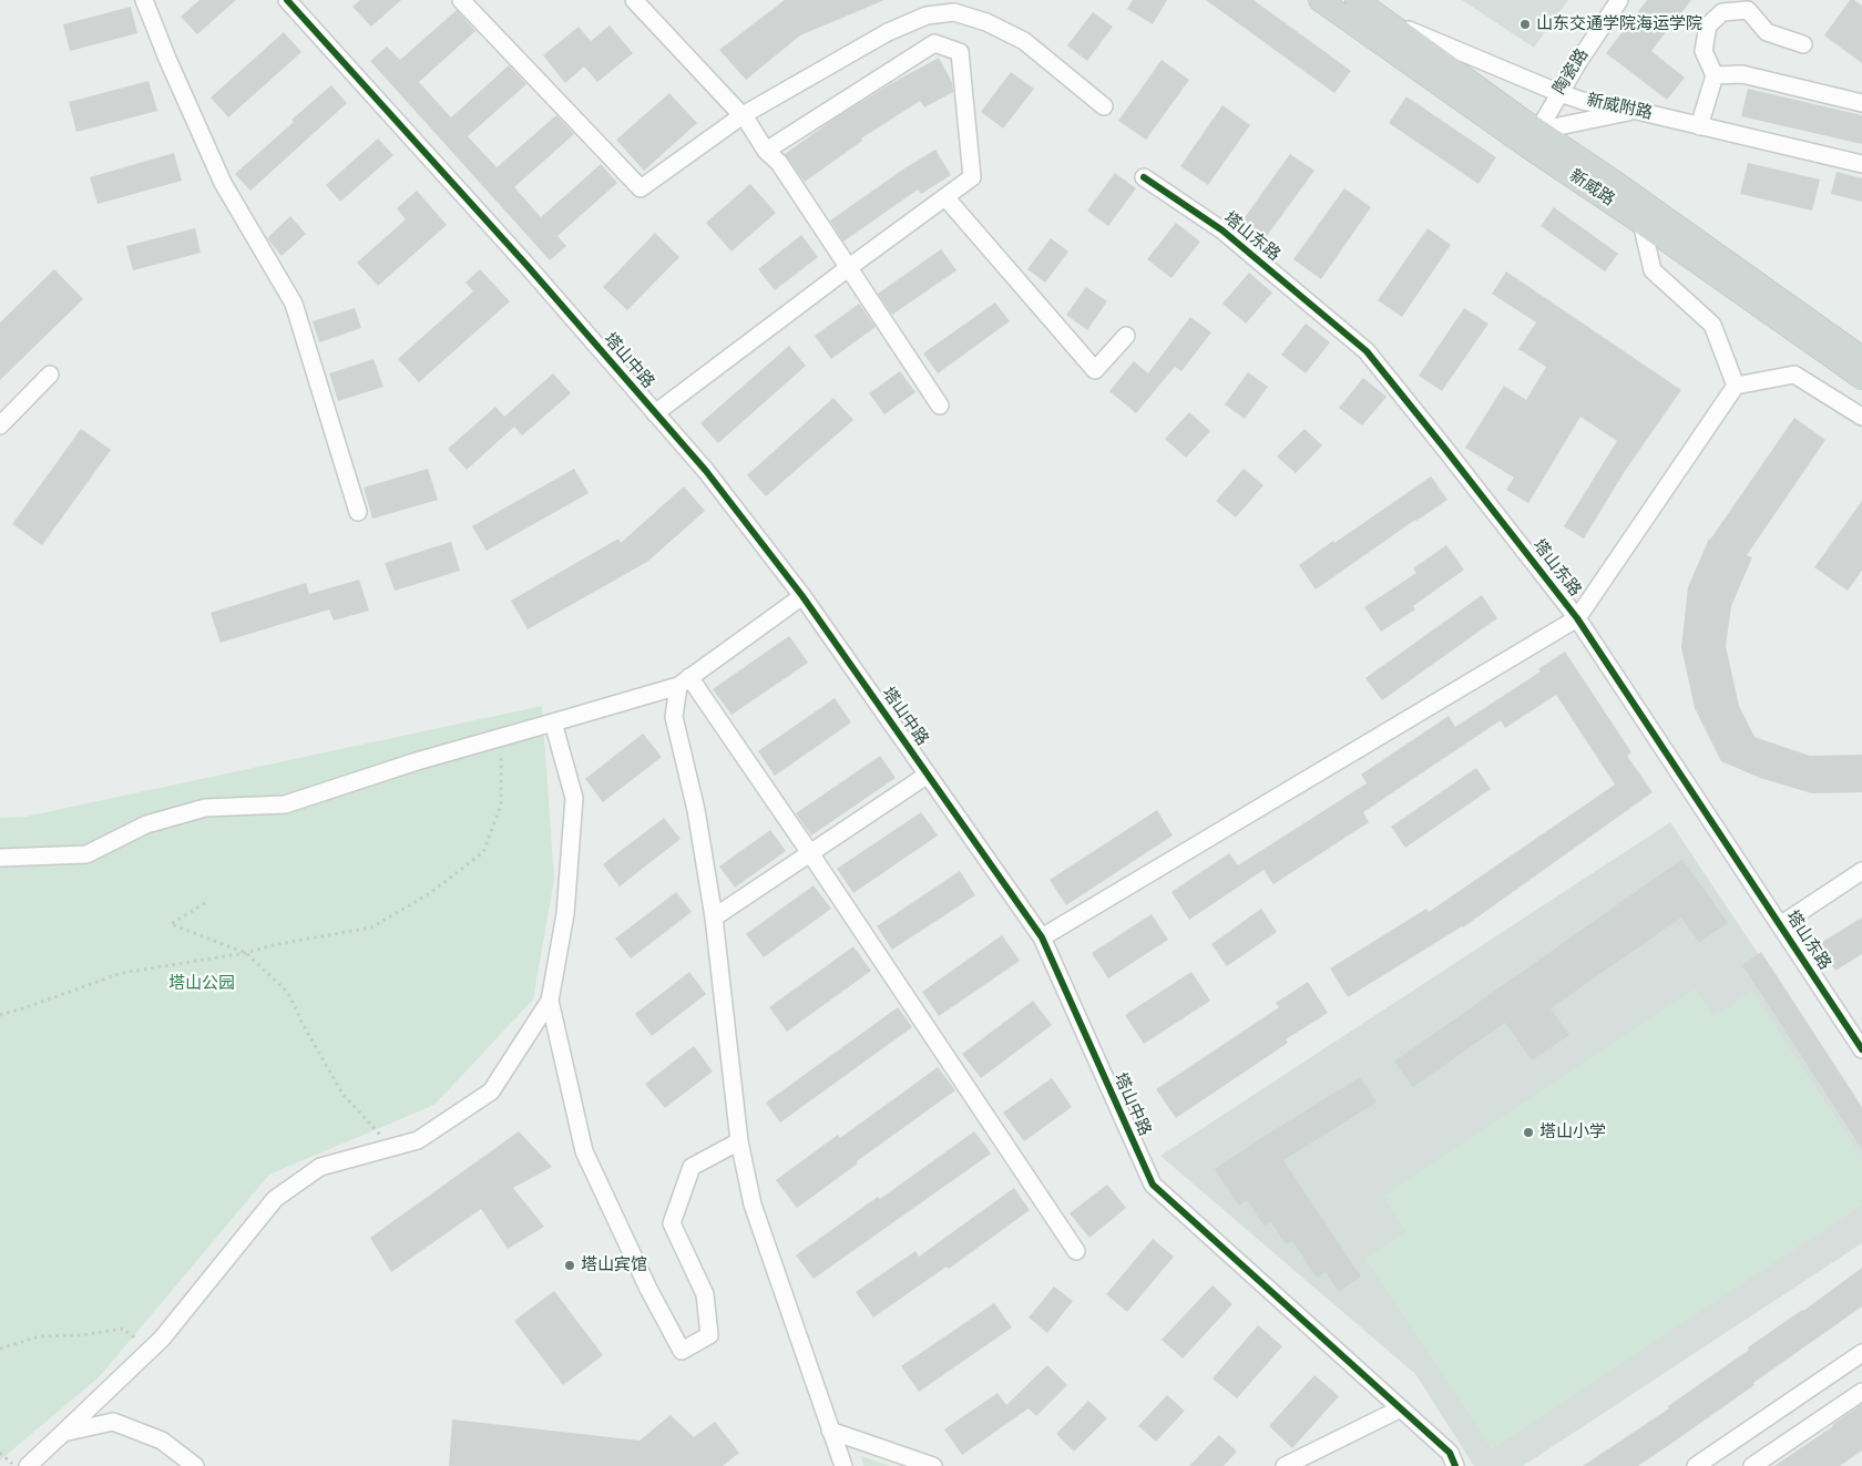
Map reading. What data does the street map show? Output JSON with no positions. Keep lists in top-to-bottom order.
{
  "streets": {
    "main road": ["新威路"],
    "street": [
      "陶瓷路",
      "新威附路",
      "塔山东路",
      "塔山中路"
    ]
  },
  "crossings": [
    ["陶瓷路", "新威附路"],
    ["陶瓷路", "新威路"],
    ["新威附路", "新威路"]
  ],
  "parks": ["塔山公园"],
  "places": ["山东交通学院海运学院", "塔山小学", "塔山宾馆"]
}
